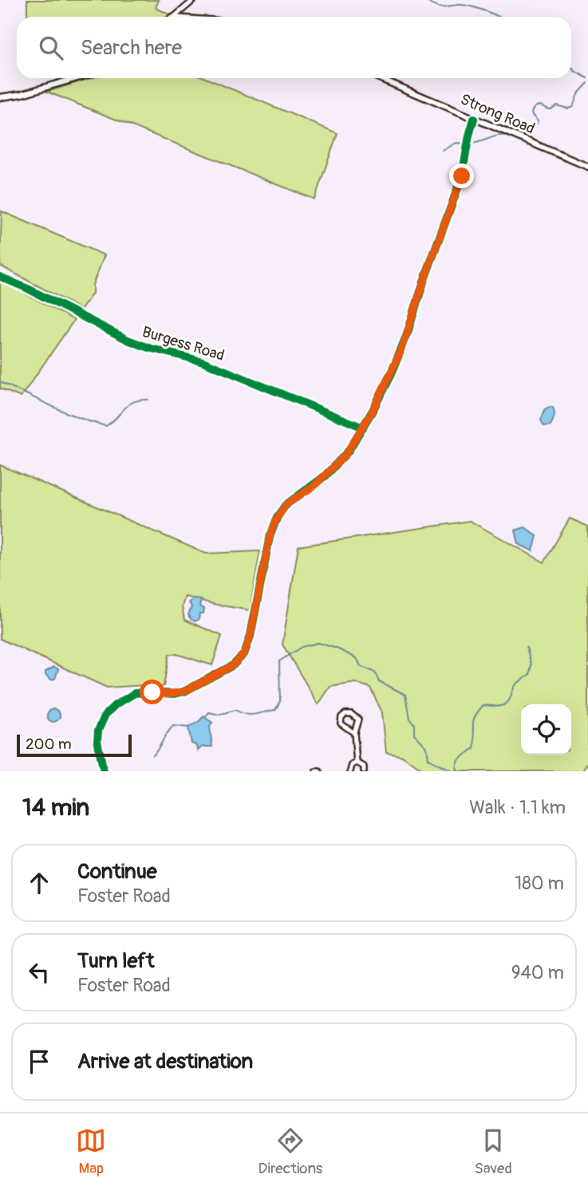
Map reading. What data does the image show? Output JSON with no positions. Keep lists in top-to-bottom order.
{
  "streets": {
    "street": ["Strong Road", "Burgess Road"]
  },
  "scale_bar": "200 m",
  "page": {
    "search": "Search here",
    "scale": "200 m",
    "heading": ["14 min", "Walk · 1.1 km"],
    "list": [
      ["Continue", "Foster Road", "180 m"],
      ["Turn left", "Foster Road", "940 m"],
      "Arrive at destination"
    ],
    "nav": ["Map", "Directions", "Saved"]
  }
}
